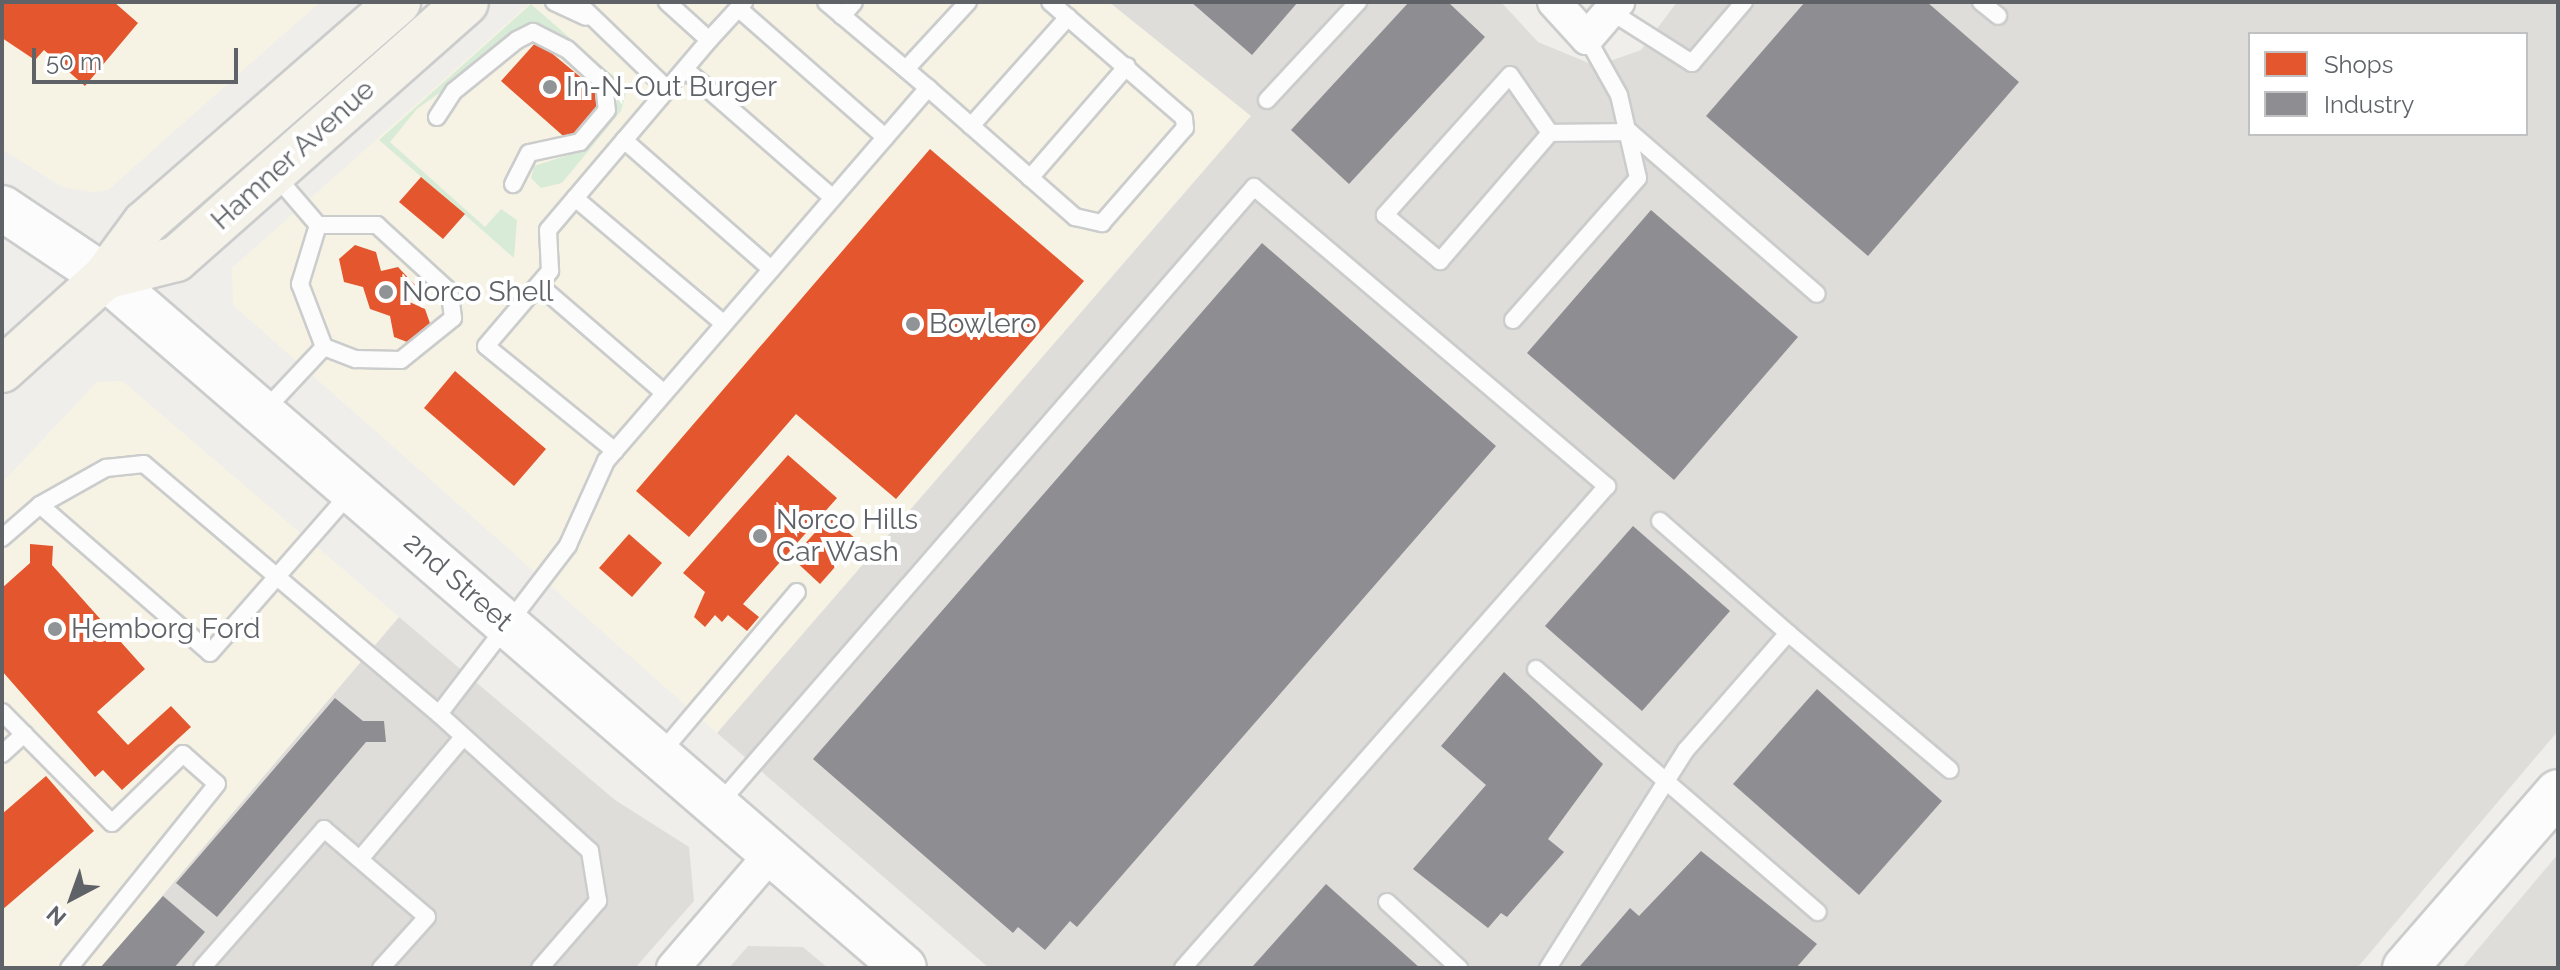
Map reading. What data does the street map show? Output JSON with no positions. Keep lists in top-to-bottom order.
{
  "streets": {
    "main road": ["Hamner Avenue", "2nd Street"]
  },
  "crossings": [
    ["Hamner Avenue", "2nd Street"]
  ],
  "places": [
    "In-N-Out Burger",
    "Norco Shell",
    "Bowlero",
    "Norco Hills Car Wash",
    "Hemborg Ford"
  ],
  "legend": ["Shops", "Industry"],
  "scale_bar": "50 m",
  "north": "bottom left"
}
